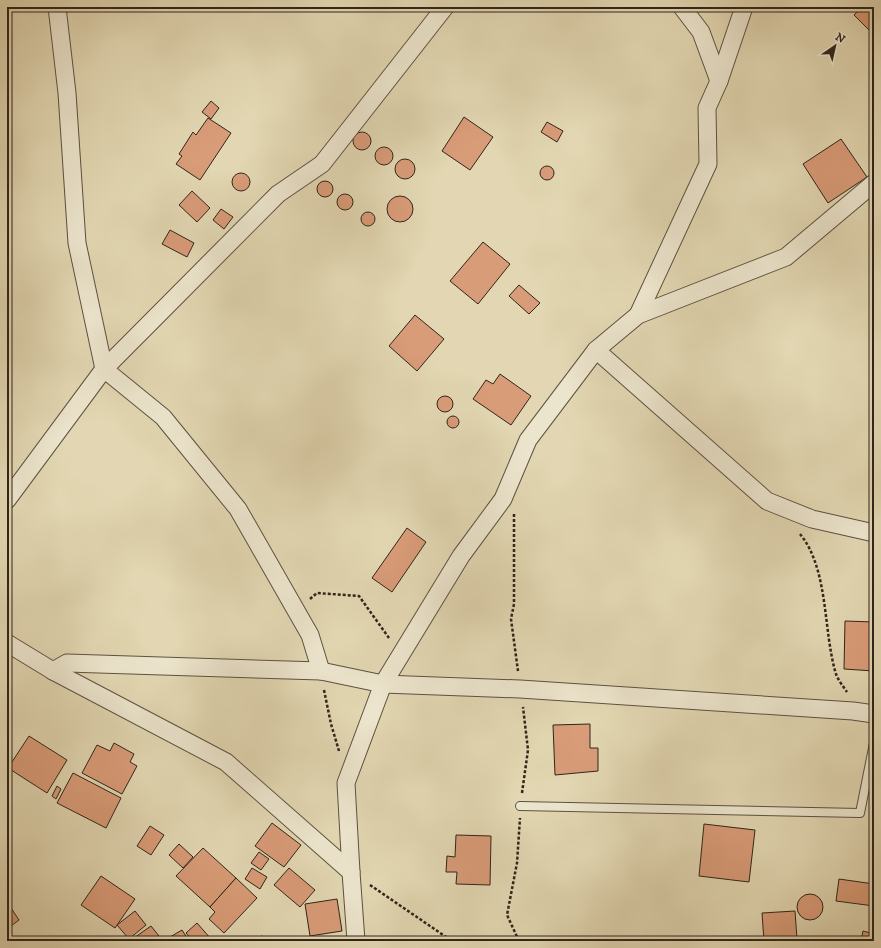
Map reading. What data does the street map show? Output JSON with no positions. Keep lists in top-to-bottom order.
{
  "north": "top right"
}
